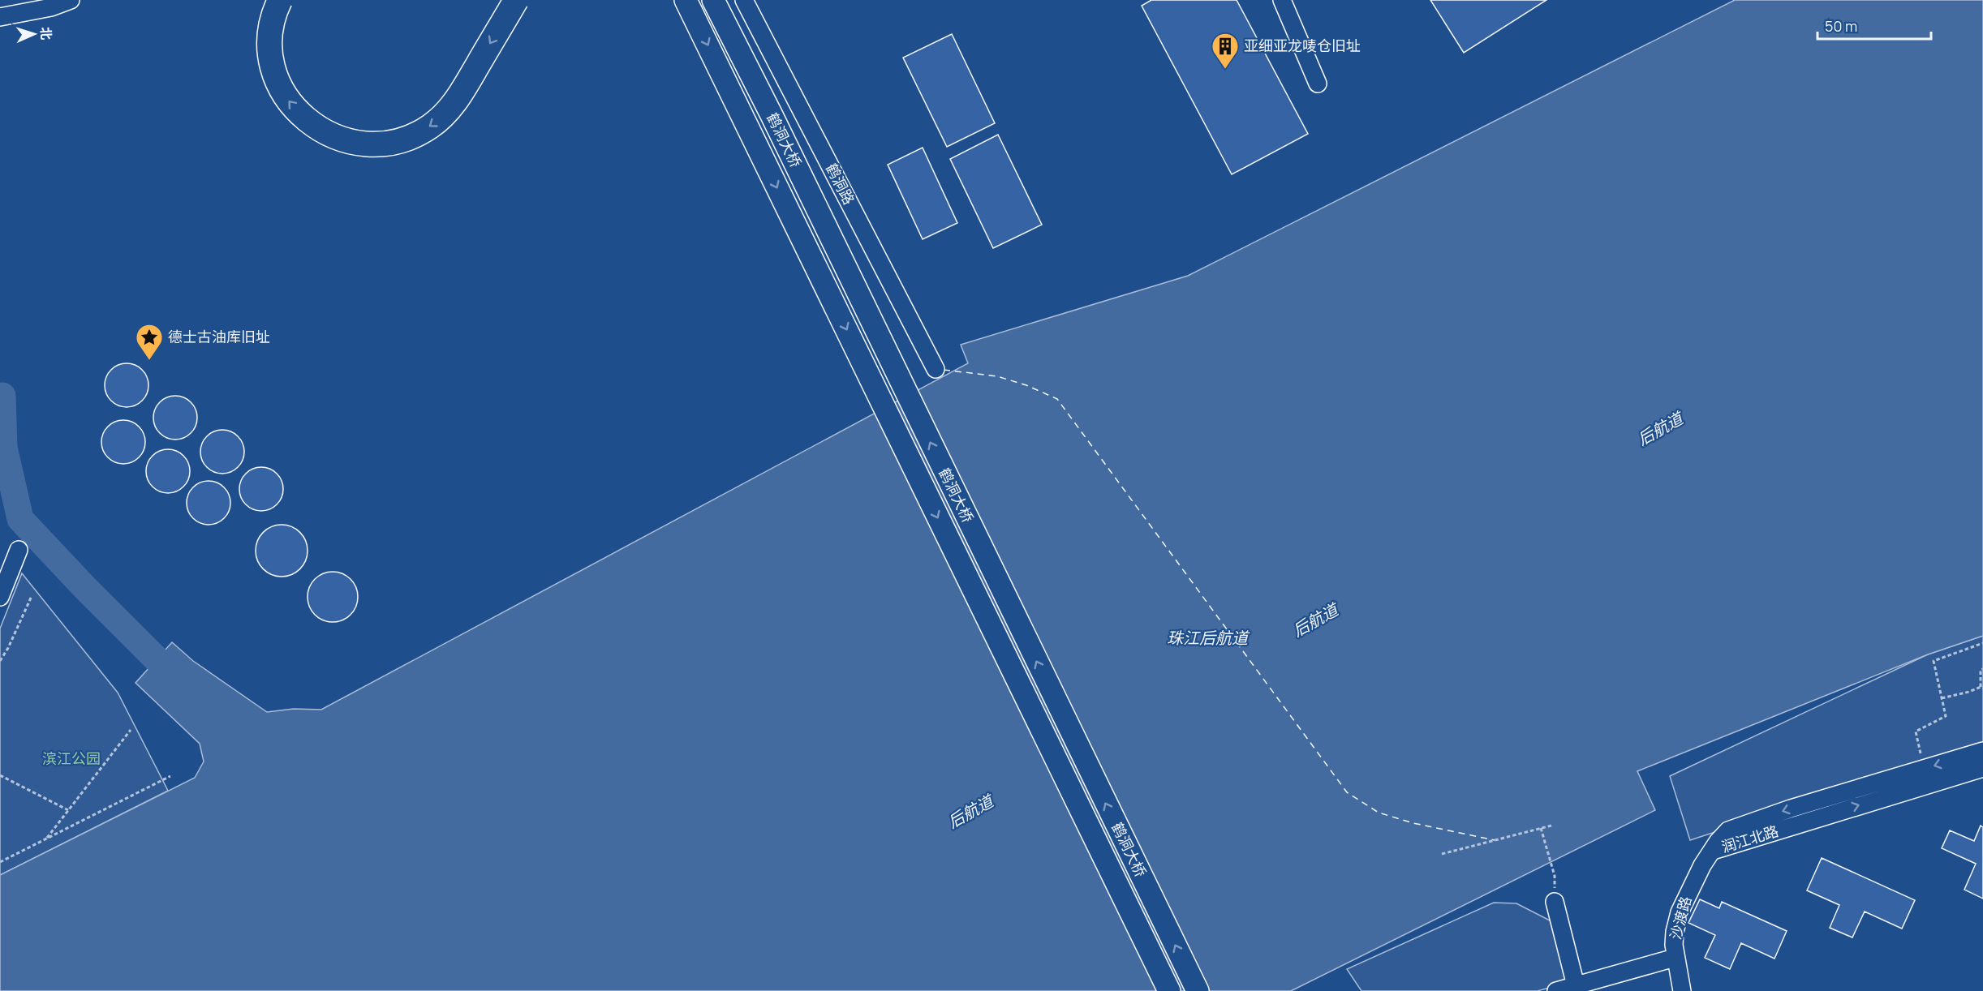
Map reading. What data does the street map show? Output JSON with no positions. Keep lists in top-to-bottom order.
{
  "streets": {
    "main road": ["鹤洞大桥"],
    "street": ["鹤洞路", "润江北路", "沙渡路"]
  },
  "crossings": [
    ["润江北路", "沙渡路"]
  ],
  "water": ["后航道", "珠江后航道"],
  "parks": ["滨江公园"],
  "places": {
    "building": ["亚细亚龙唛仓旧址"],
    "place": ["德士古油库旧址"]
  },
  "scale_bar": "50 m",
  "north": "right"
}
